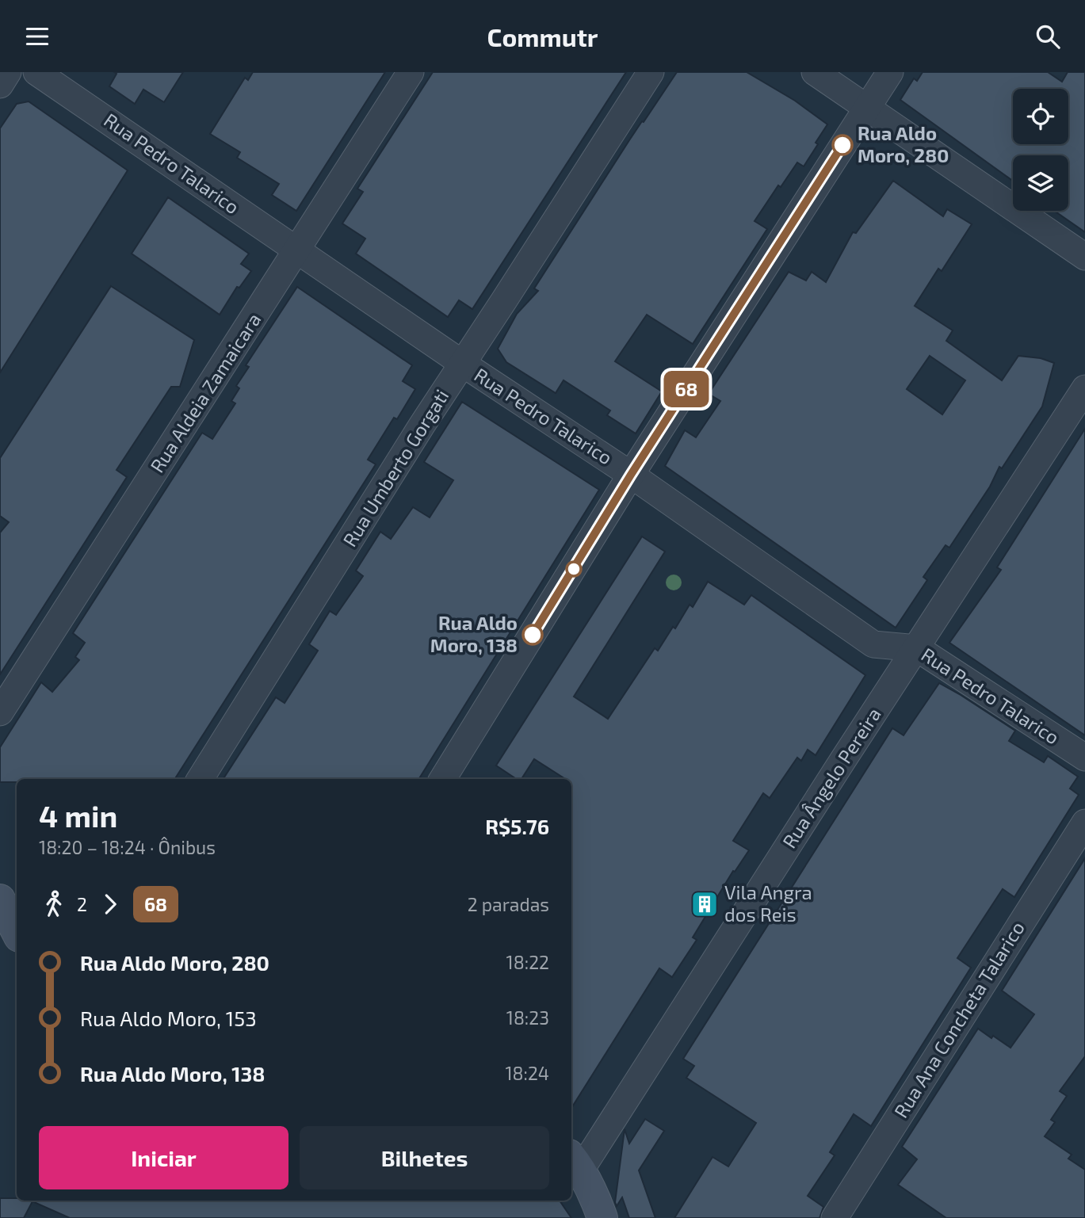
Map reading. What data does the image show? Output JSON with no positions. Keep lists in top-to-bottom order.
{
  "streets": {
    "street": [
      "Rua Pedro Talarico",
      "Rua Aldeia Zamaicara",
      "Rua Umberto Gorgati",
      "Rua Ângelo Pereira",
      "Rua Ana Concheta Talarico"
    ]
  },
  "crossings": [
    ["Rua Pedro Talarico", "Rua Aldeia Zamaicara"],
    ["Rua Pedro Talarico", "Rua Umberto Gorgati"],
    ["Rua Pedro Talarico", "Rua Ângelo Pereira"]
  ],
  "places": {
    "other": ["Rua Aldo Moro, 280", "Rua Aldo Moro, 138"],
    "building": ["Vila Angra dos Reis"]
  },
  "lines": ["bus line 68"],
  "page": {
    "header": "Commutr",
    "on_map": "68",
    "heading": ["4 min", "18:20 – 18:24 · Ônibus", "R$5.76"],
    "legs": ["2", "68", "2 paradas"],
    "list": [
      {
        "name": "Rua Aldo Moro, 280",
        "value": "18:22"
      },
      {
        "name": "Rua Aldo Moro, 153",
        "value": "18:23"
      },
      {
        "name": "Rua Aldo Moro, 138",
        "value": "18:24"
      }
    ],
    "buttons": ["Iniciar", "Bilhetes"]
  }
}
